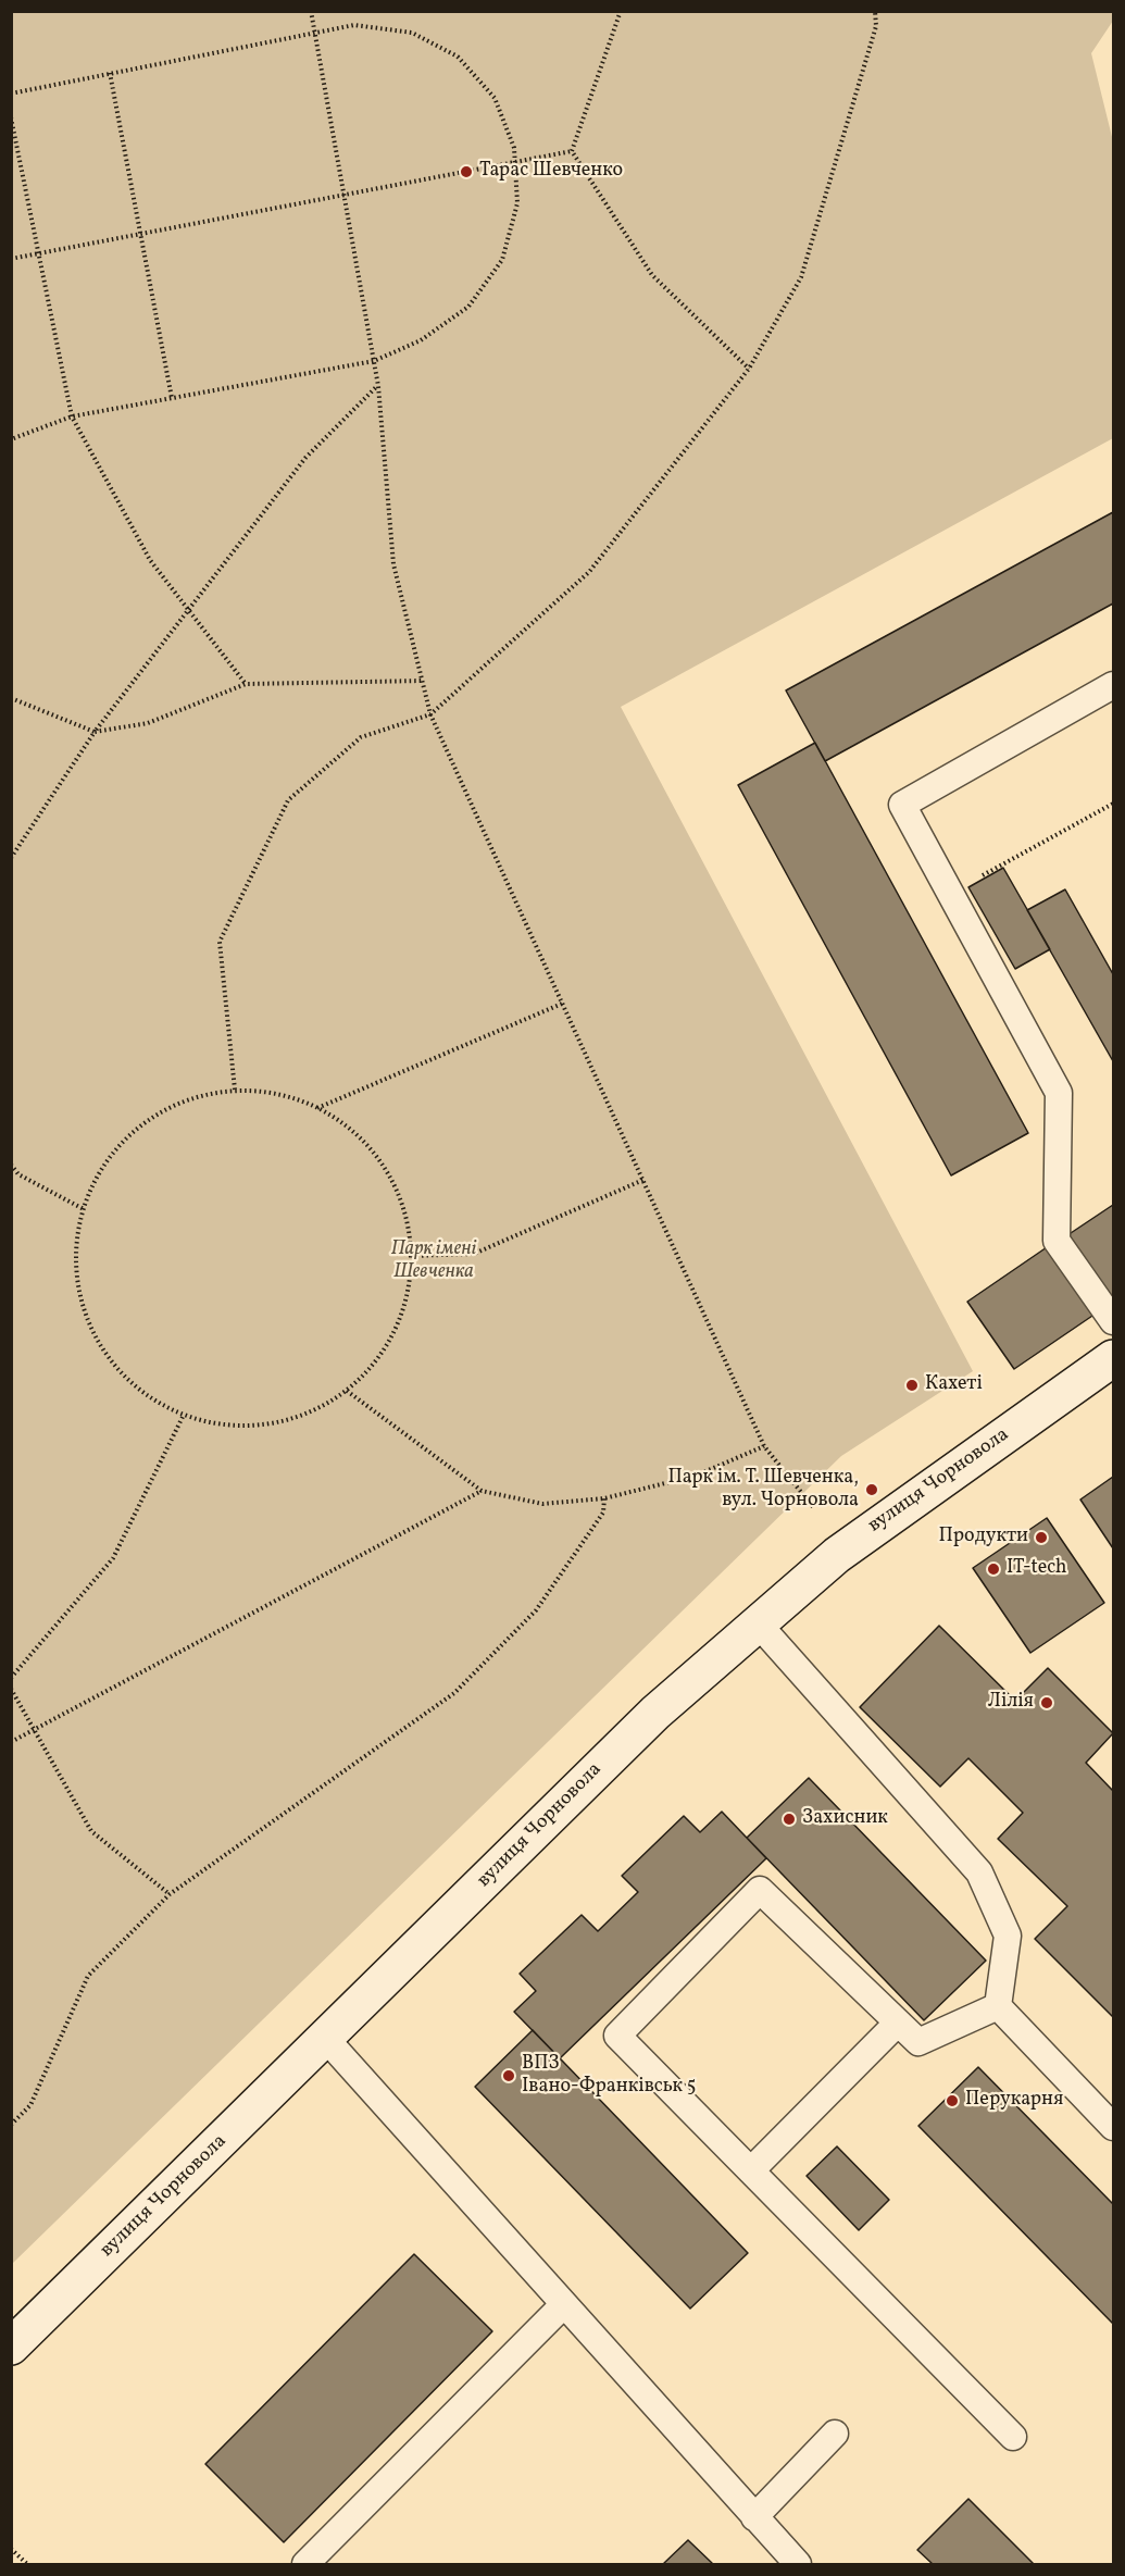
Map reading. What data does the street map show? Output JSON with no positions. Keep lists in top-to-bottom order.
{
  "streets": {
    "main road": ["вулиця Чорновола"]
  },
  "parks": ["Парк імені Шевченка"],
  "places": [
    "Тарас Шевченко",
    "Кахеті",
    "Парк ім. Т. Шевченка, вул. Чорновола",
    "Продукти",
    "IT-tech",
    "Лілія",
    "Захисник",
    "ВПЗ Івано-Франківськ 5",
    "Перукарня"
  ]
}
